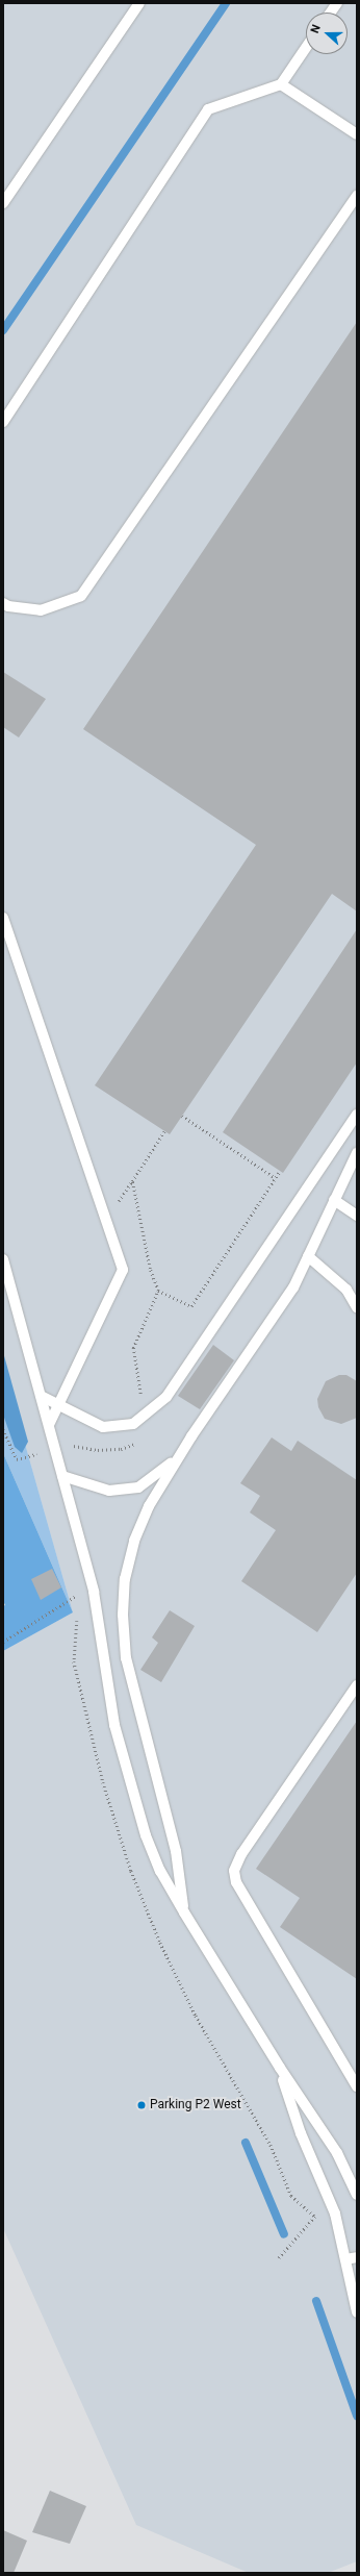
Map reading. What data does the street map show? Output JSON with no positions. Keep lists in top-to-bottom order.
{
  "places": ["Parking P2 West"],
  "north": "left"
}
